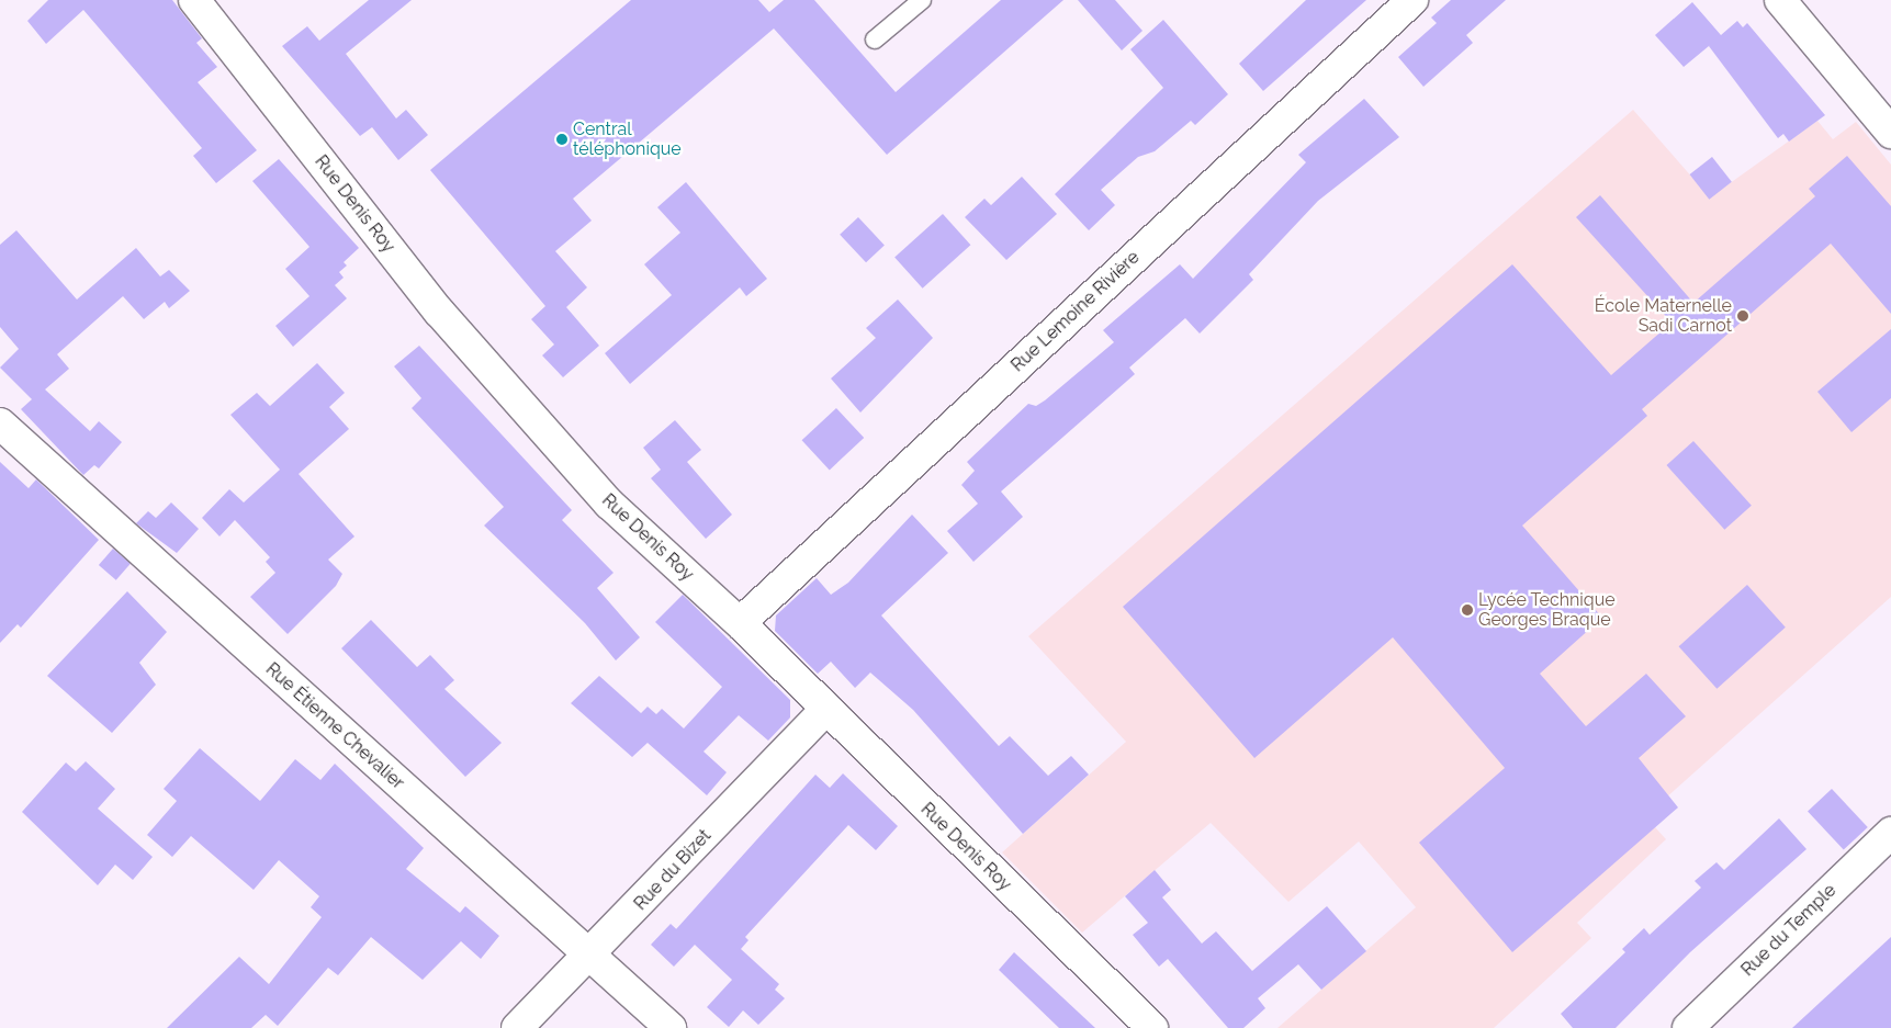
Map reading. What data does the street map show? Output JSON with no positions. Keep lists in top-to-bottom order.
{
  "streets": {
    "street": [
      "Rue Denis Roy",
      "Rue Lemoine Rivière",
      "Rue Étienne Chevalier",
      "Rue du Bizet",
      "Rue du Temple"
    ]
  },
  "crossings": [
    ["Rue Denis Roy", "Rue Lemoine Rivière"],
    ["Rue Denis Roy", "Rue du Bizet"],
    ["Rue Étienne Chevalier", "Rue du Bizet"]
  ],
  "places": ["Central téléphonique", "École Maternelle Sadi Carnot", "Lycée Technique Georges Braque"]
}
